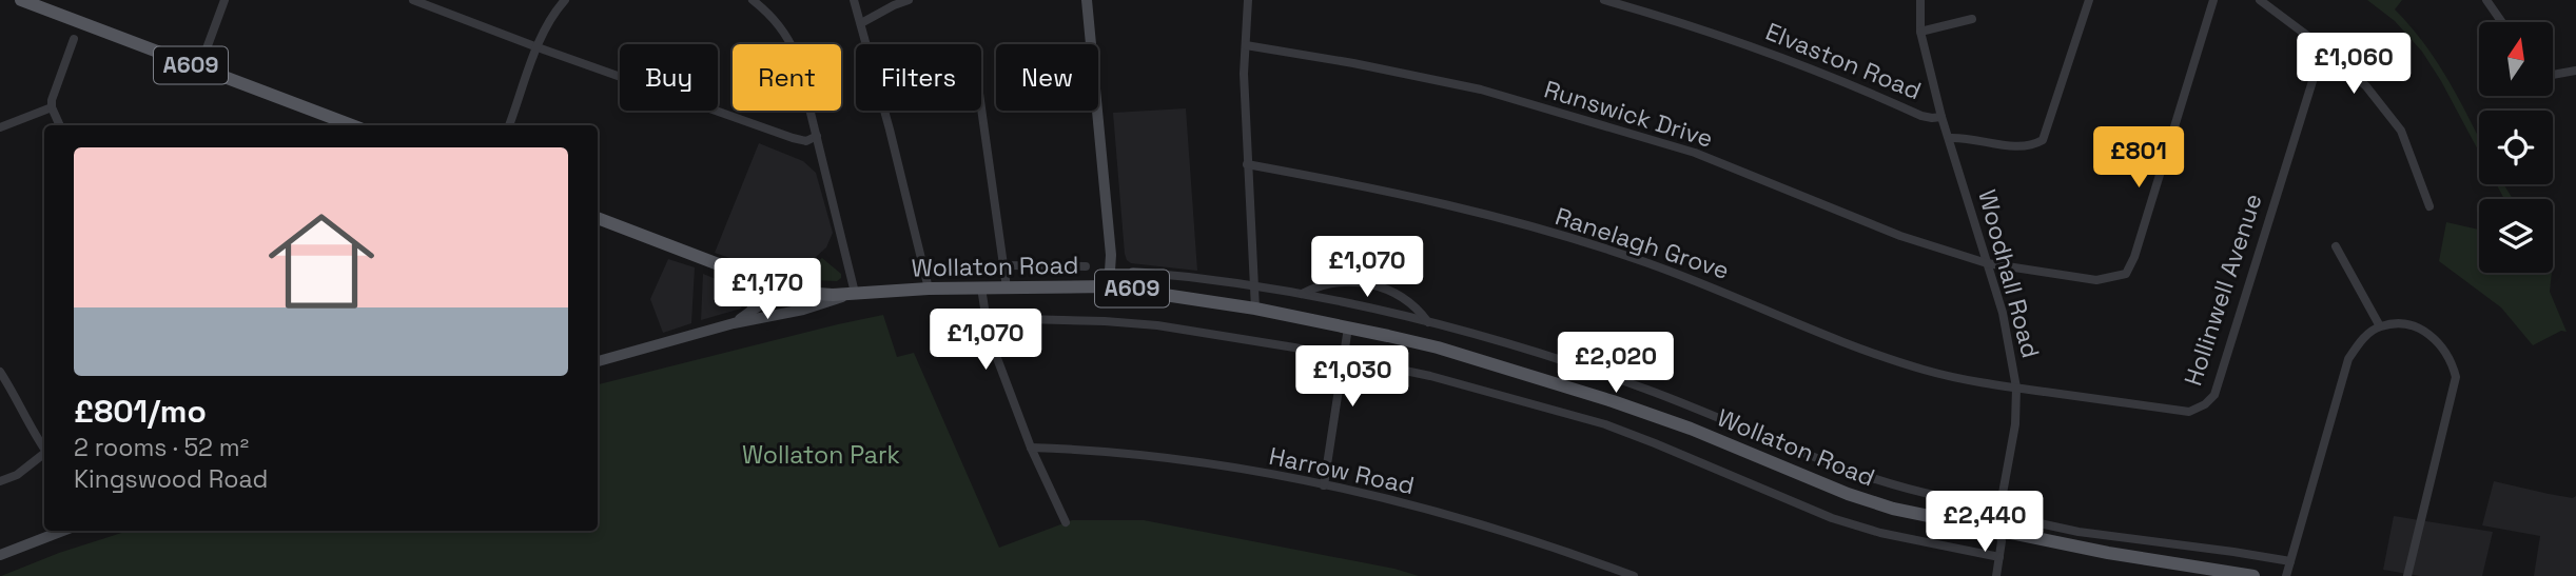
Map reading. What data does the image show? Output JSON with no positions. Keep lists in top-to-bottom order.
{
  "streets": {
    "main road": ["A609", "Wollaton Road"],
    "street": [
      "Elvaston Road",
      "Runswick Drive",
      "Ranelagh Grove",
      "Woodhall Road",
      "Hollinwell Avenue",
      "Harrow Road"
    ]
  },
  "crossings": [
    ["Elvaston Road", "Woodhall Road"],
    ["A609", "Wollaton Road"],
    ["Runswick Drive", "Woodhall Road"],
    ["Ranelagh Grove", "Woodhall Road"],
    ["Ranelagh Grove", "Hollinwell Avenue"],
    ["Wollaton Road", "Woodhall Road"],
    ["Woodhall Road", "Hollinwell Avenue"]
  ],
  "parks": ["Wollaton Park"],
  "north": "top",
  "page": {
    "price": [
      "£1,060",
      "£801",
      "£1,070",
      "£1,170",
      "£1,070",
      "£2,020",
      "£1,030",
      "£2,440"
    ],
    "chip": [
      "Buy",
      "Rent",
      "Filters",
      "New"
    ],
    "list": [
      {
        "name": "£801/mo",
        "note": "2 rooms · 52 m² · Kingswood Road"
      }
    ]
  }
}
